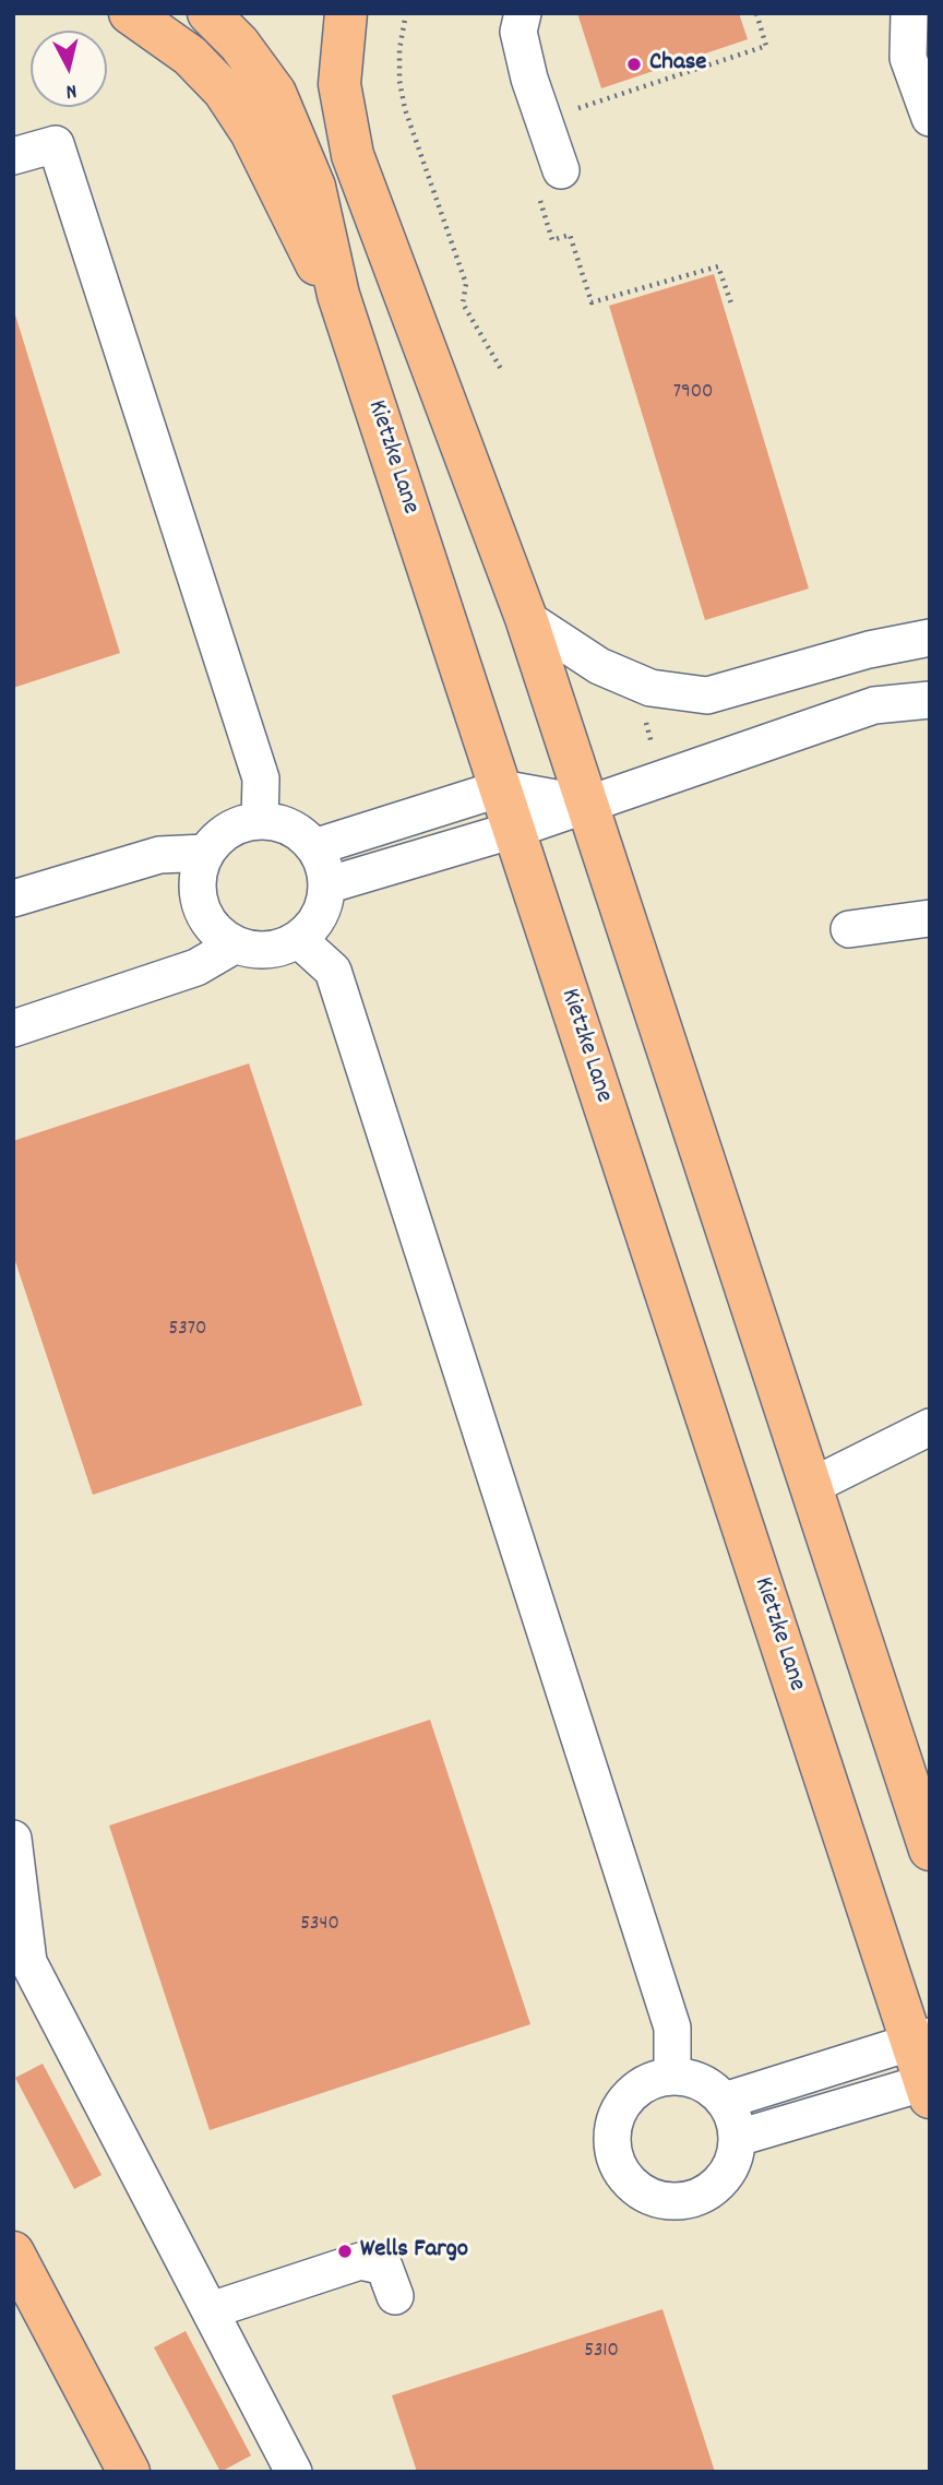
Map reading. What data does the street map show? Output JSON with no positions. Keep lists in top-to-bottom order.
{
  "streets": {
    "main road": ["Kietzke Lane"]
  },
  "places": ["Chase", "Wells Fargo"],
  "house_numbers": [
    "7900",
    "5370",
    "5340",
    "5310"
  ],
  "north": "bottom"
}
